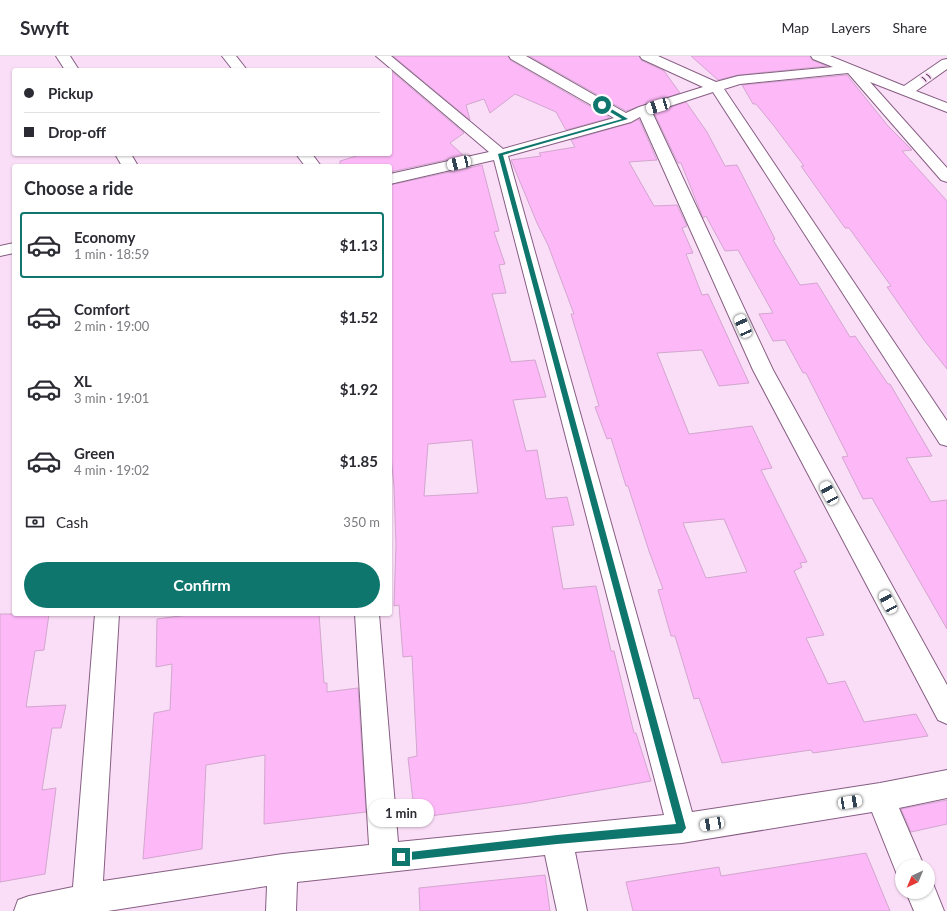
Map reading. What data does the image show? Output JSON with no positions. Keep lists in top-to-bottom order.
{
  "streets": {
    "street": ["۱۱"]
  },
  "north": "bottom left",
  "page": {
    "header": "Swyft",
    "nav": ["Map", "Layers", "Share"],
    "banner": ["Pickup", "Drop-off"],
    "heading": "Choose a ride",
    "list": [
      {
        "name": "Economy",
        "note": "1 min · 18:59",
        "value": "$1.13"
      },
      {
        "name": "Comfort",
        "note": "2 min · 19:00",
        "value": "$1.52"
      },
      {
        "name": "XL",
        "note": "3 min · 19:01",
        "value": "$1.92"
      },
      {
        "name": "Green",
        "note": "4 min · 19:02",
        "value": "$1.85"
      }
    ],
    "pay": ["Cash", "350 m"],
    "buttons": "Confirm",
    "bubble": "1 min"
  }
}
